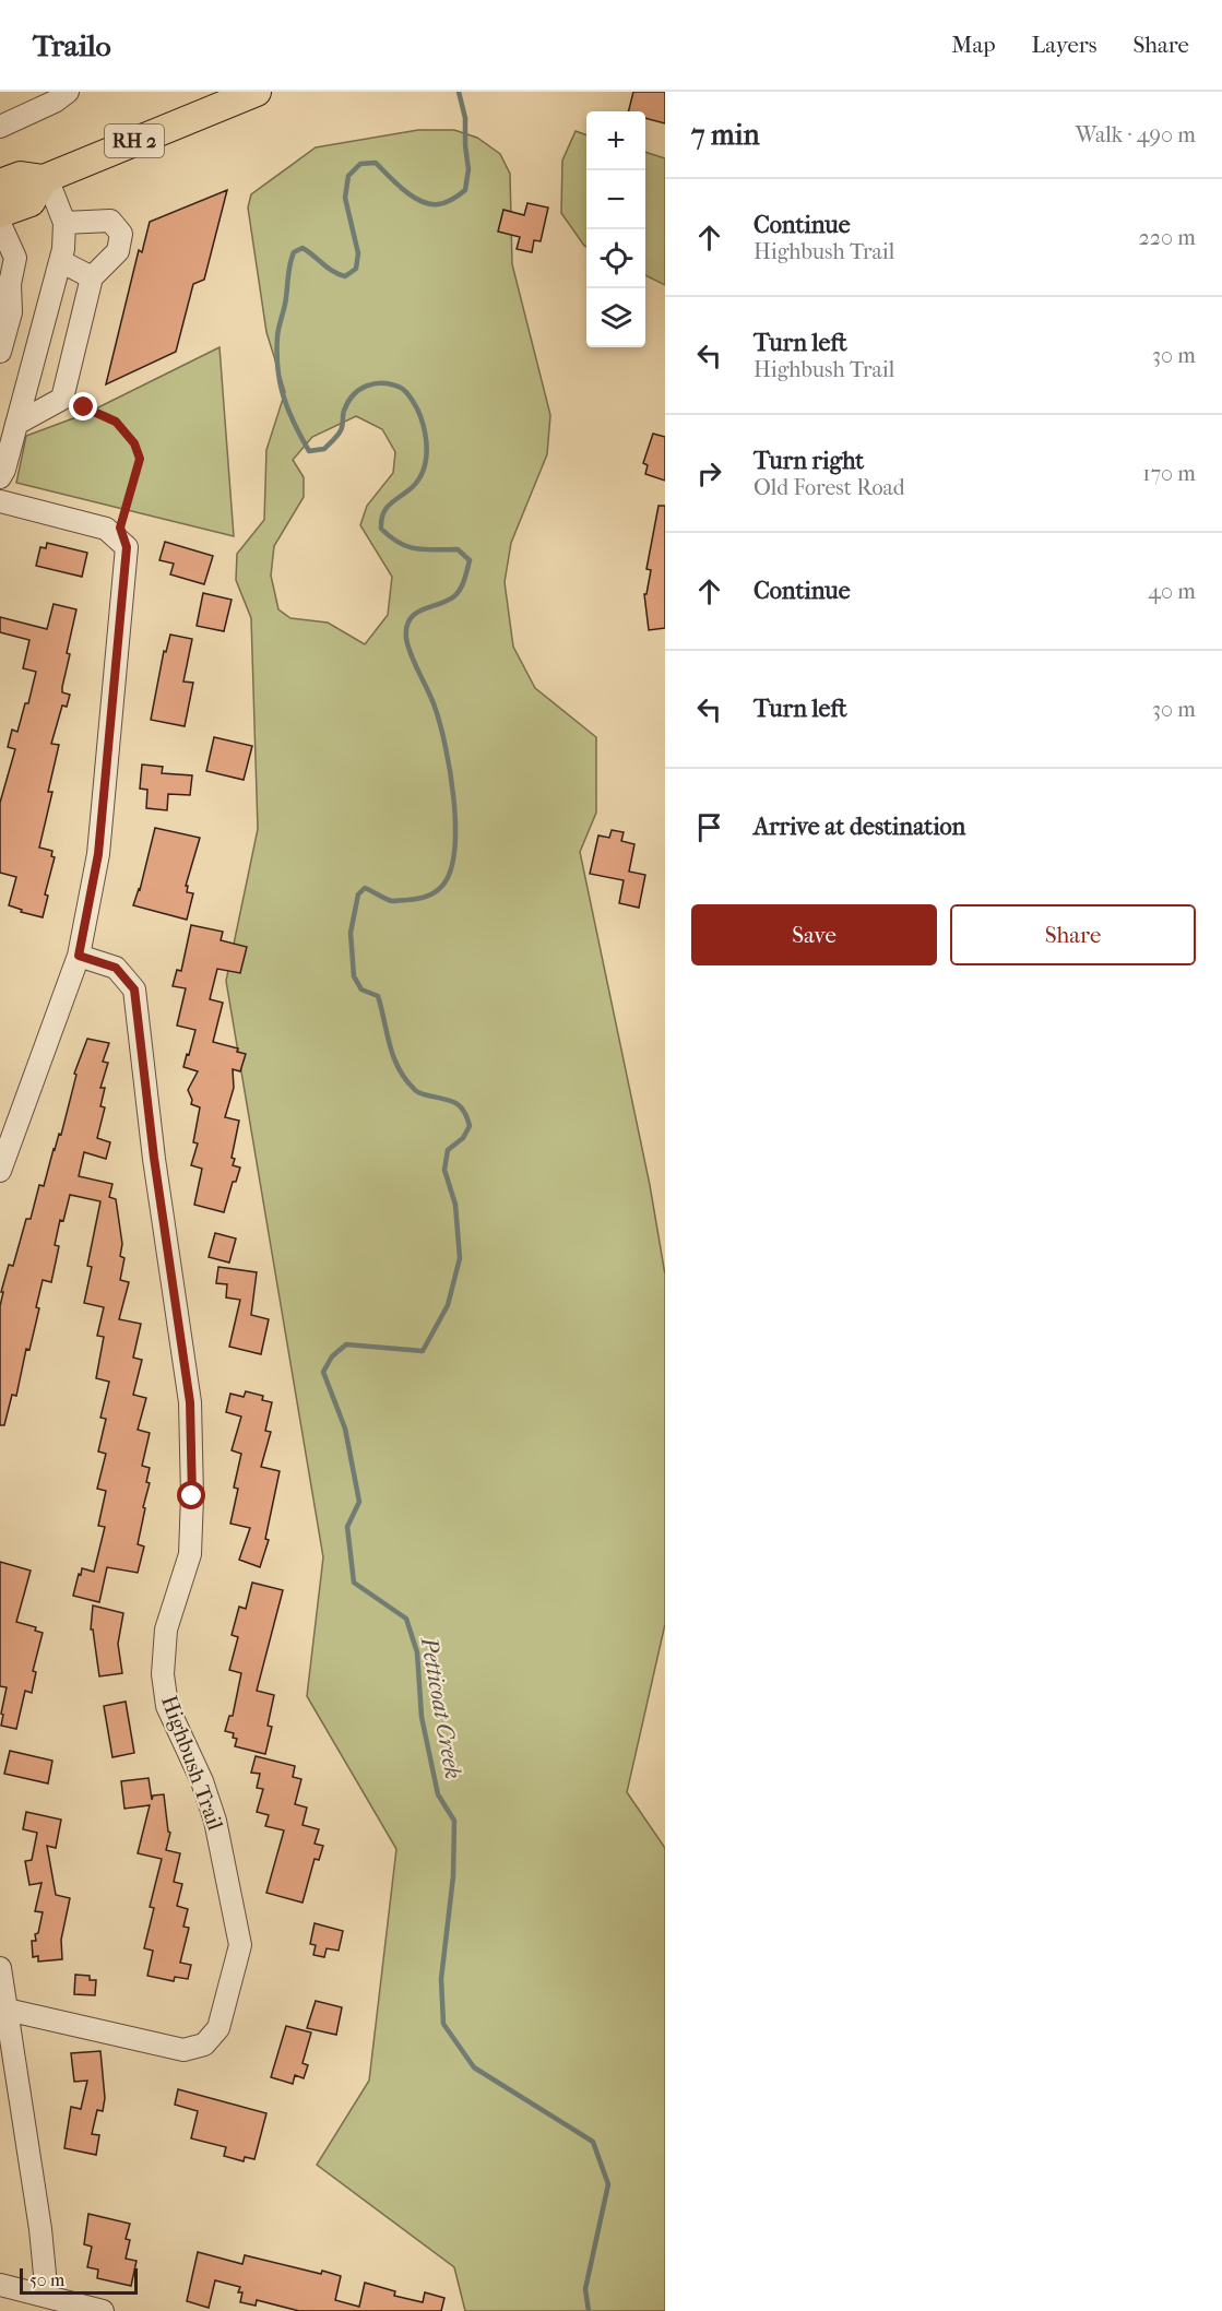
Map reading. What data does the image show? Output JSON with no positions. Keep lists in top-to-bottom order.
{
  "streets": {
    "main road": ["RH 2"],
    "street": ["Highbush Trail"]
  },
  "water": ["Petticoat Creek"],
  "scale_bar": "50 m",
  "page": {
    "header": "Trailo",
    "nav": ["Map", "Layers", "Share"],
    "heading": ["7 min", "Walk · 490 m"],
    "map_buttons": ["+", "−"],
    "list": [
      ["Continue", "Highbush Trail", "220 m"],
      ["Turn left", "Highbush Trail", "30 m"],
      ["Turn right", "Old Forest Road", "170 m"],
      ["Continue", "40 m"],
      ["Turn left", "30 m"],
      "Arrive at destination"
    ],
    "buttons": ["Save", "Share"],
    "scale": "50 m"
  }
}
